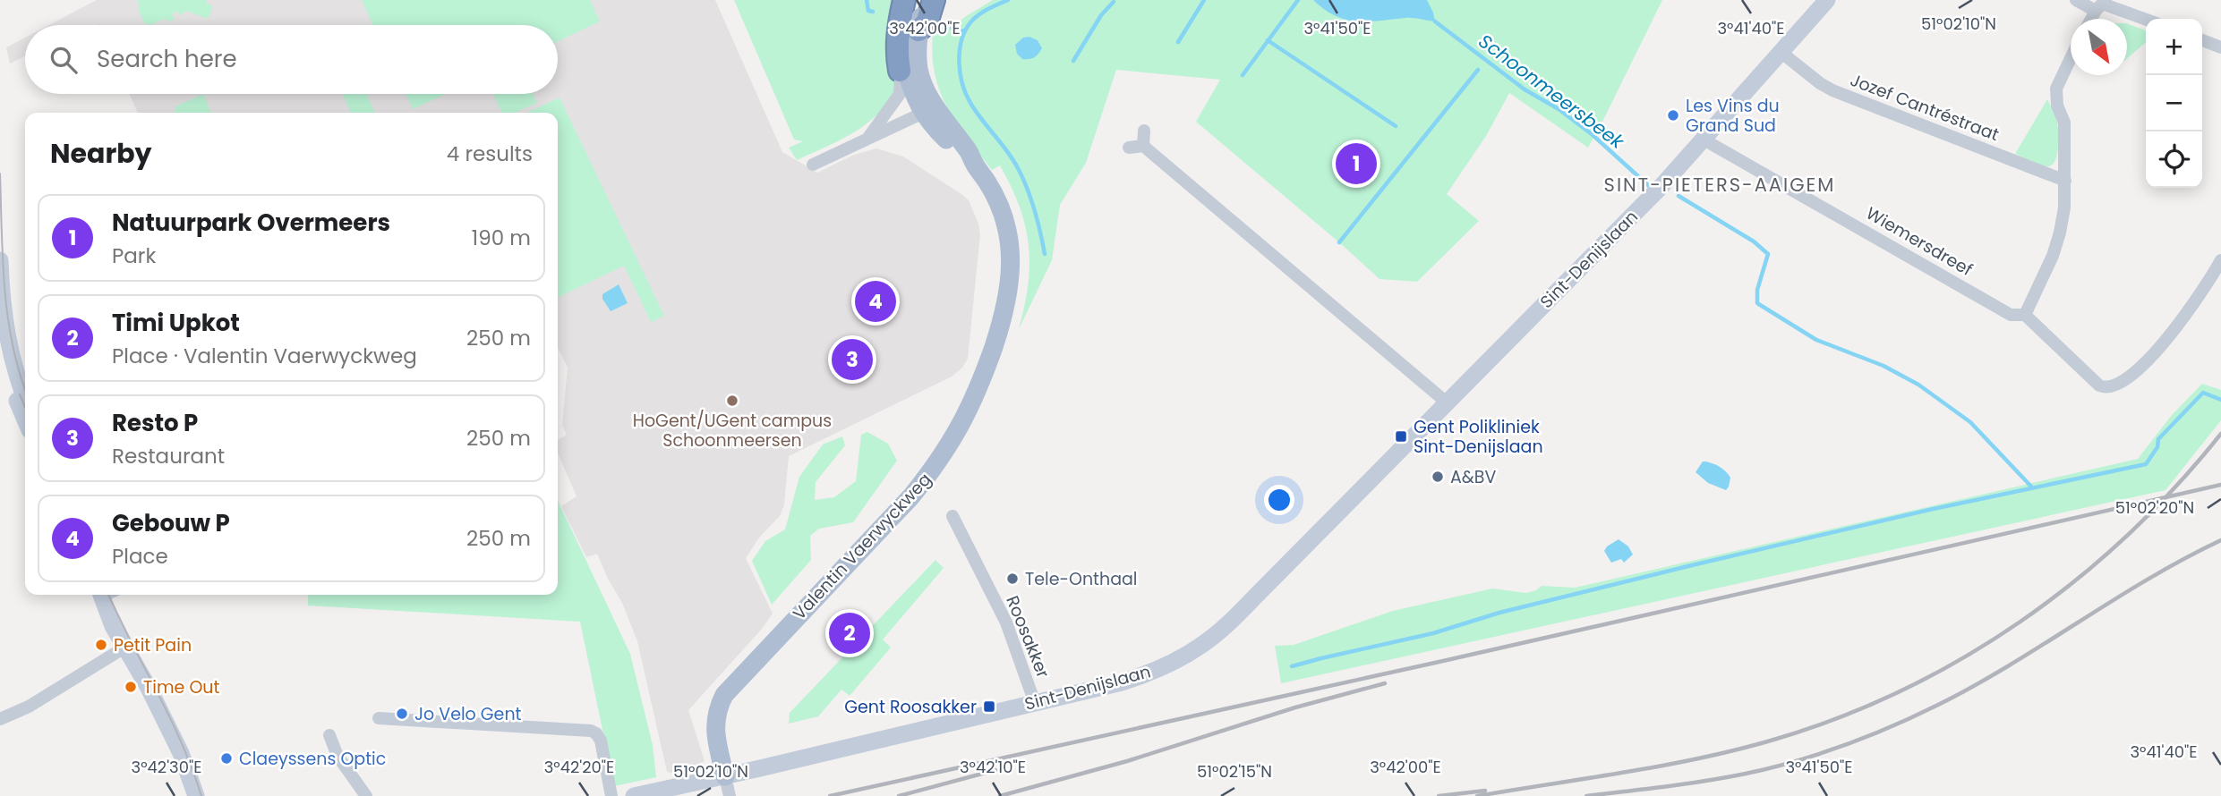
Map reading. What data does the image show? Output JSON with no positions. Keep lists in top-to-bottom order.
{
  "streets": {
    "main road": ["Valentin Vaerwyckweg"],
    "street": [
      "Jozef Cantréstraat",
      "Wiemersdreef",
      "Sint-Denijslaan",
      "Roosakker"
    ]
  },
  "crossings": [
    ["Jozef Cantréstraat", "Sint-Denijslaan"],
    ["Wiemersdreef", "Sint-Denijslaan"],
    ["Sint-Denijslaan", "Valentin Vaerwyckweg"],
    ["Sint-Denijslaan", "Roosakker"]
  ],
  "districts": ["SINT-PIETERS-AAIGEM"],
  "water": ["Schoonmeersbeek"],
  "places": {
    "other": [
      "Les Vins du Grand Sud",
      "HoGent/UGent campus Schoonmeersen",
      "A&BV",
      "Tele-Onthaal",
      "Petit Pain",
      "Time Out",
      "Jo Velo Gent",
      "Claeyssens Optic"
    ],
    "transit": ["Gent Polikliniek Sint-Denijslaan", "Gent Roosakker"]
  },
  "north": "bottom right",
  "page": {
    "map_buttons": ["+", "−"],
    "search": "Search here",
    "heading": ["Nearby", "4 results"],
    "pins": [
      "1",
      "4",
      "3",
      "2"
    ],
    "list": [
      {
        "mark": "1",
        "name": "Natuurpark Overmeers",
        "note": "Park",
        "value": "190 m"
      },
      {
        "mark": "2",
        "name": "Timi Upkot",
        "note": "Place · Valentin Vaerwyckweg",
        "value": "250 m"
      },
      {
        "mark": "3",
        "name": "Resto P",
        "note": "Restaurant",
        "value": "250 m"
      },
      {
        "mark": "4",
        "name": "Gebouw P",
        "note": "Place",
        "value": "250 m"
      }
    ]
  },
  "coordinates": [
    "51°02'10\"N",
    "3°41'40\"E",
    "3°42'00\"E",
    "3°41'50\"E",
    "51°02'20\"N",
    "3°42'30\"E",
    "3°42'20\"E",
    "3°42'10\"E",
    "51°02'15\"N"
  ]
}
